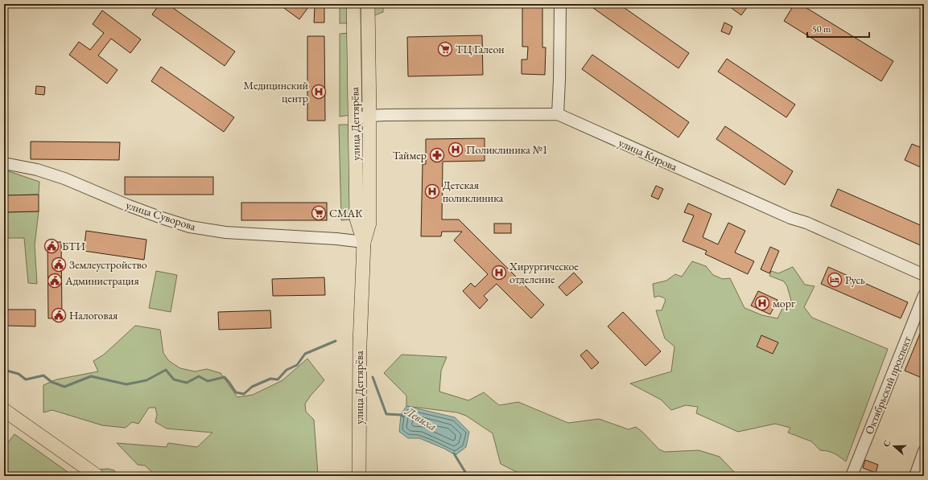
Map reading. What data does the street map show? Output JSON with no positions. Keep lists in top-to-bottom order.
{
  "streets": {
    "main road": ["улица Дегтярёва"],
    "street": ["улица Кирова", "улица Суворова", "Октябрьский проспект"]
  },
  "crossings": [
    ["улица Дегтярёва", "улица Кирова"],
    ["улица Дегтярёва", "улица Суворова"]
  ],
  "water": ["Левиха"],
  "places": {
    "supermarket": ["ТЦ Галеон", "СМАК"],
    "hospital": [
      "Медицинский центр",
      "Поликлиника №1",
      "Детская поликлиника",
      "Хирургическое отделение",
      "морг"
    ],
    "pharmacy": ["Таймер"],
    "public building": [
      "БТИ",
      "Землеустройство",
      "Администрация",
      "Налоговая"
    ],
    "hotel": ["Русь"]
  },
  "scale_bar": "50 m",
  "north": "left"
}
